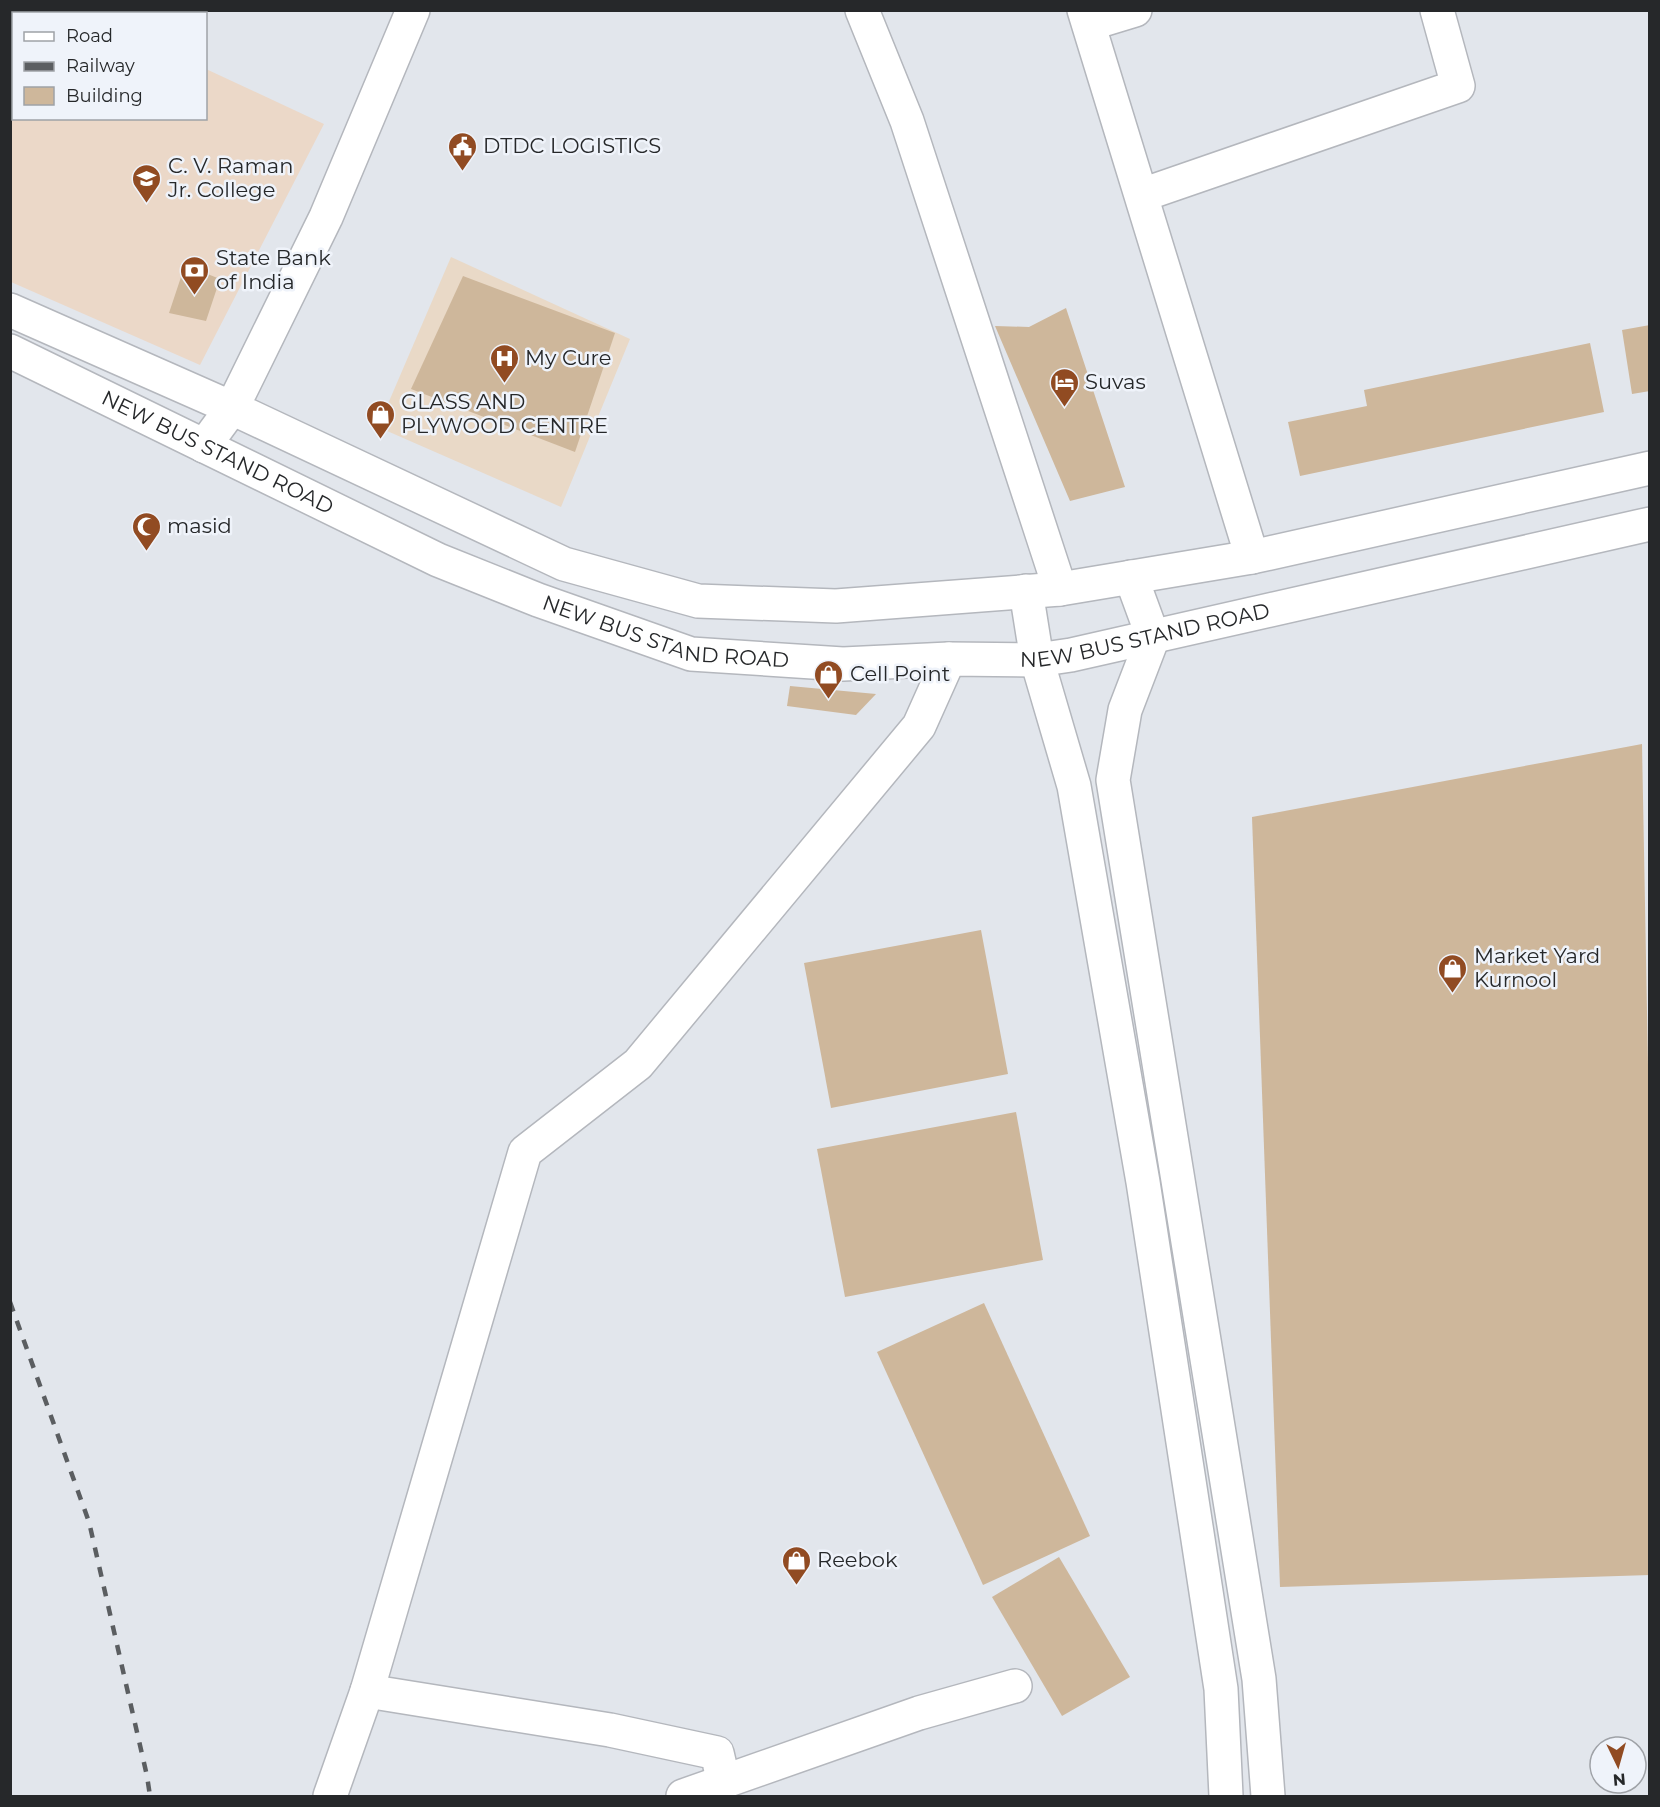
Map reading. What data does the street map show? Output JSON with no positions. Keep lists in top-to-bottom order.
{
  "streets": {
    "main road": ["NEW BUS STAND ROAD"]
  },
  "places": {
    "public building": ["DTDC LOGISTICS"],
    "school or university": ["C. V. Raman Jr. College"],
    "bank": ["State Bank of India"],
    "hospital": ["My Cure"],
    "hotel": ["Suvas"],
    "shop": [
      "GLASS AND PLYWOOD CENTRE",
      "Cell Point",
      "Market Yard Kurnool",
      "Reebok"
    ],
    "mosque": ["masid"]
  },
  "legend": ["Road", "Railway", "Building"],
  "north": "bottom"
}
